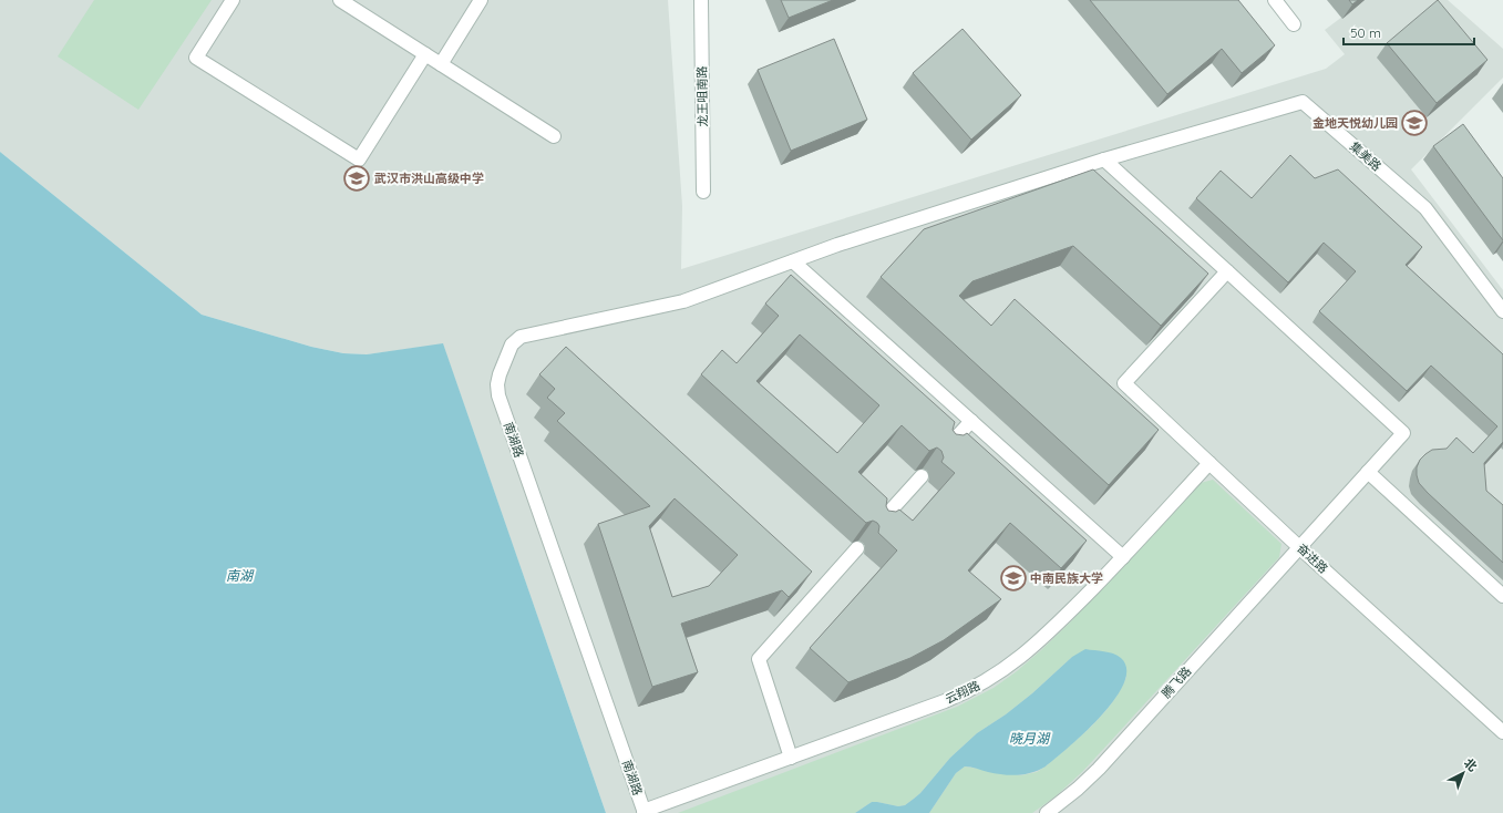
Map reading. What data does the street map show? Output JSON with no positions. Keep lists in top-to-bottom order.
{
  "streets": {
    "street": [
      "龙王咀南路",
      "集美路",
      "南湖路",
      "奋进路",
      "腾飞路",
      "云翔路"
    ]
  },
  "crossings": [
    ["集美路", "南湖路"],
    ["南湖路", "云翔路"],
    ["奋进路", "腾飞路"],
    ["奋进路", "云翔路"]
  ],
  "water": ["南湖", "晓月湖"],
  "places": {
    "school or university": ["金地天悦幼儿园", "武汉市洪山高级中学", "中南民族大学"]
  },
  "scale_bar": "50 m",
  "north": "top right"
}
